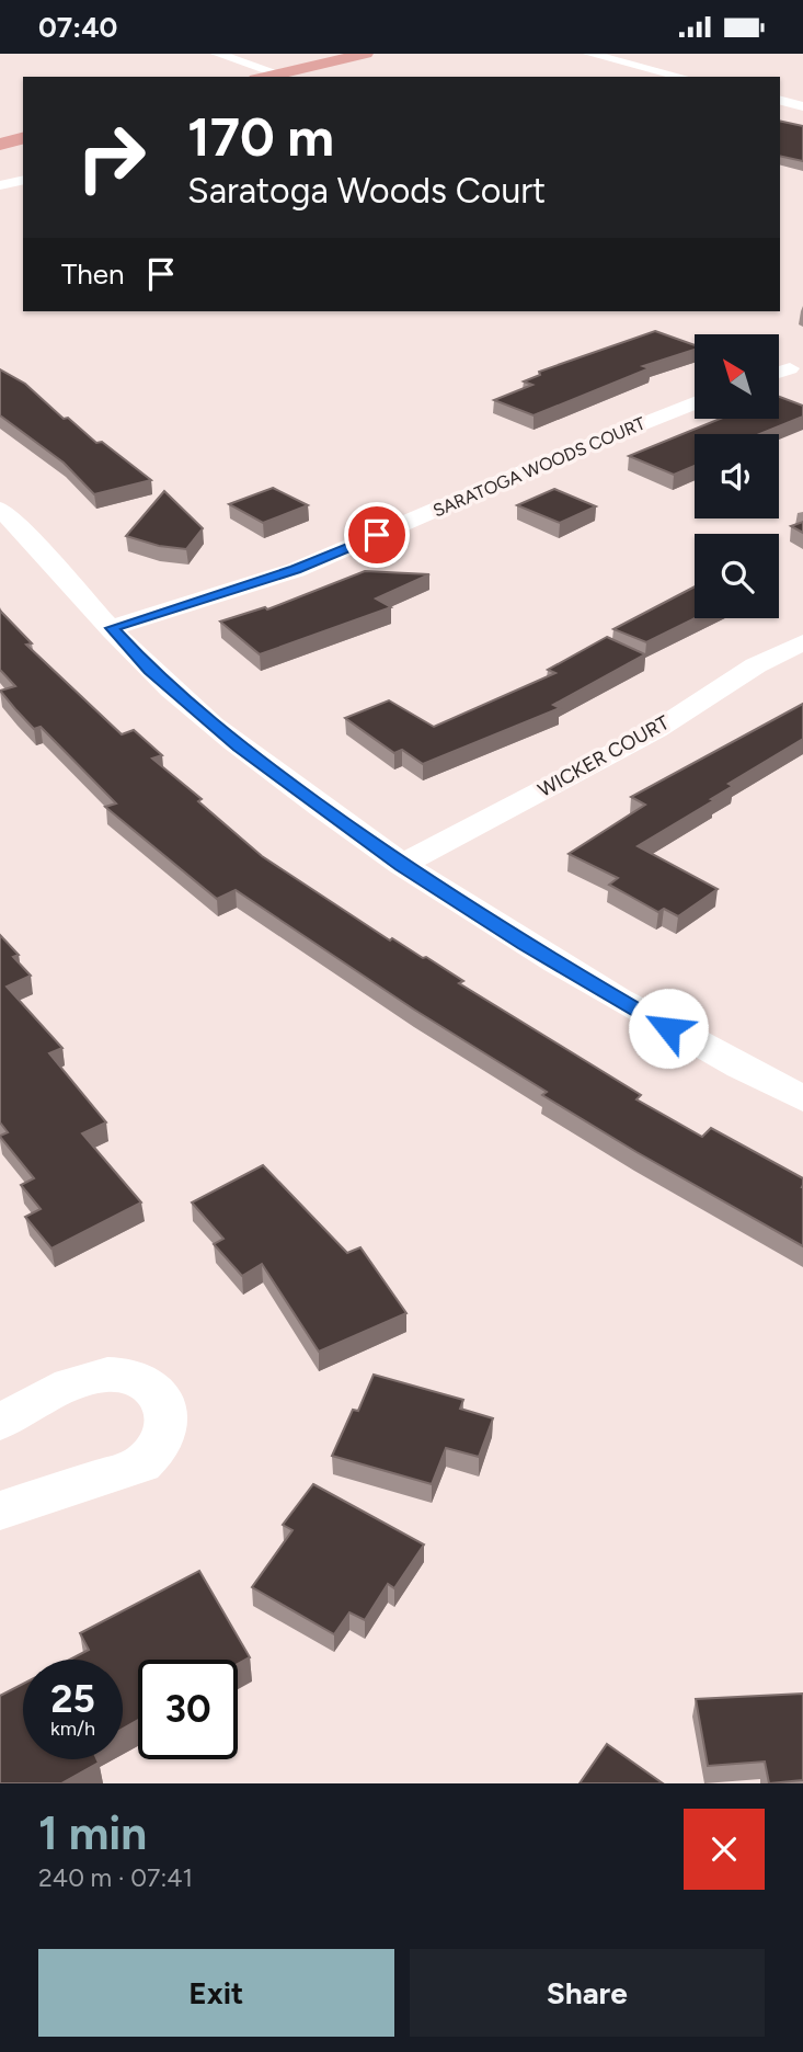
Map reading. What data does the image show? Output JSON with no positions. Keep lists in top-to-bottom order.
{
  "streets": {
    "street": ["SARATOGA WOODS COURT", "WICKER COURT"]
  },
  "north": "top left",
  "page": {
    "status": "07:40",
    "turn": ["170 m", "Saratoga Woods Court"],
    "then": "Then",
    "speed": "25 km/h",
    "limit": "30",
    "heading": ["1 min", "240 m · 07:41"],
    "buttons": ["Exit", "Share"]
  }
}
